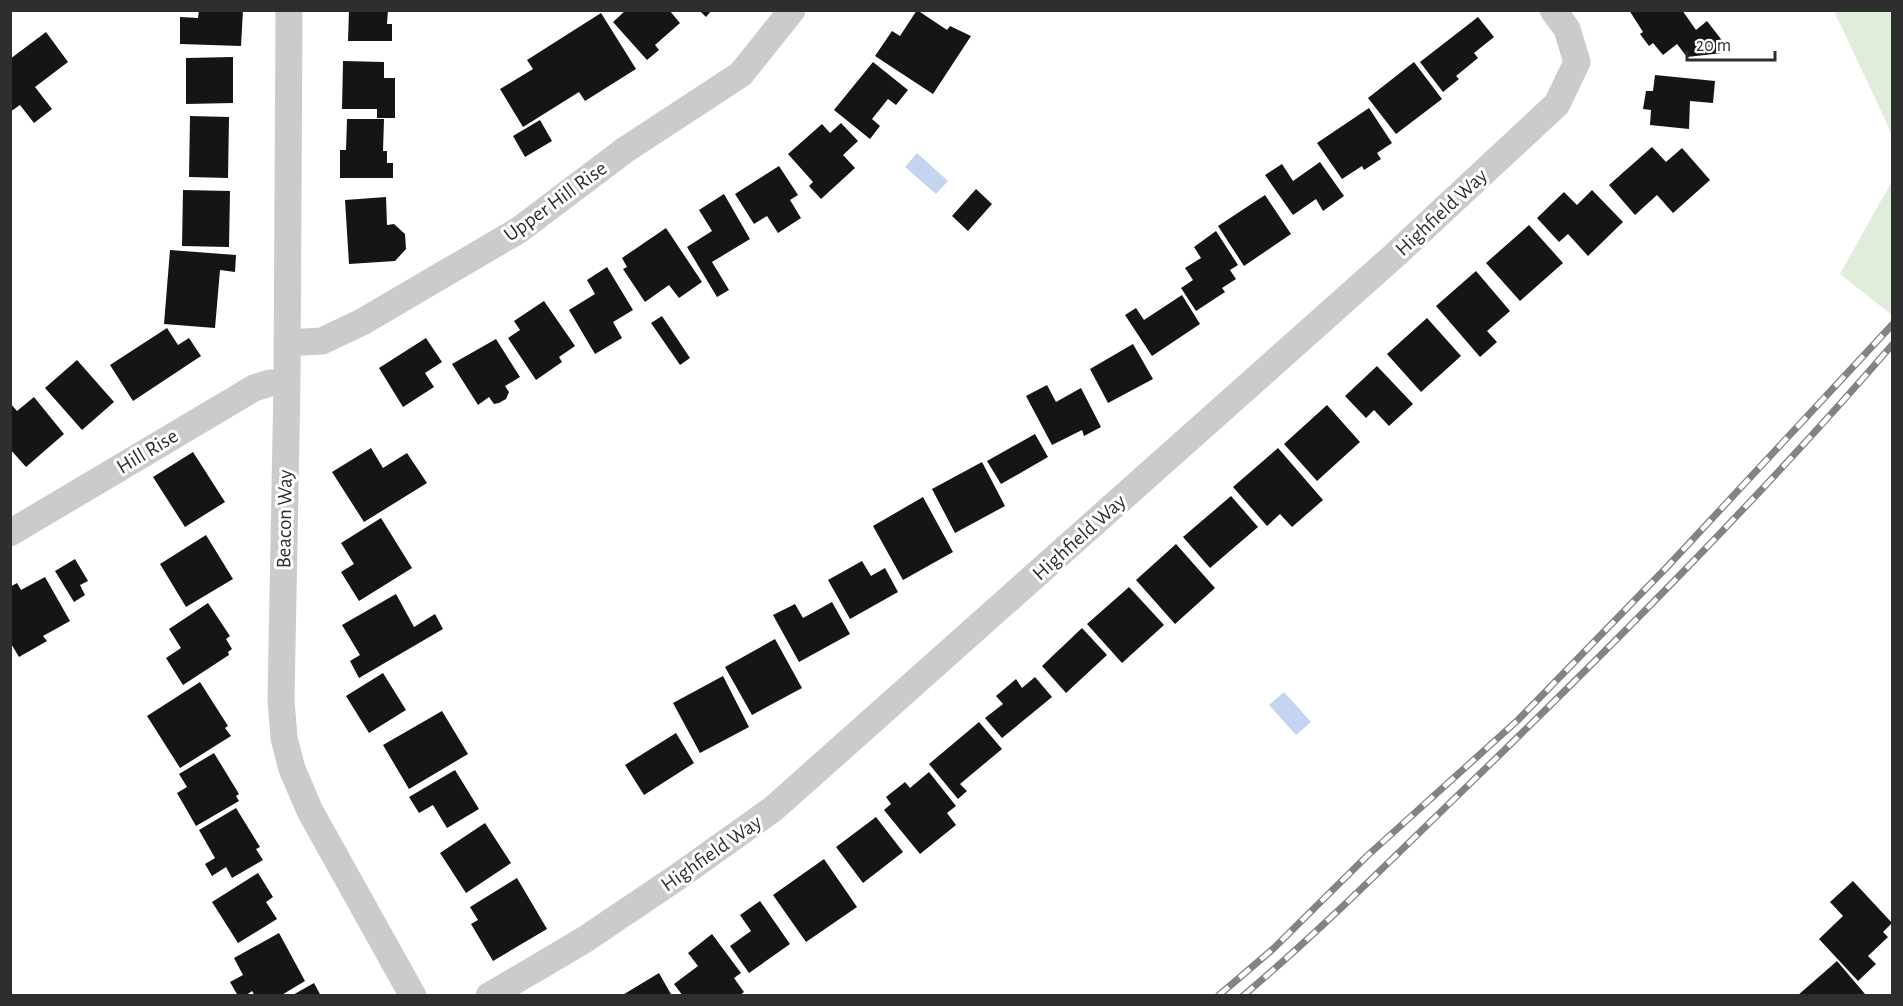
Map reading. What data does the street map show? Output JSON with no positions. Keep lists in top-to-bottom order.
{
  "streets": {
    "street": [
      "Upper Hill Rise",
      "Highfield Way",
      "Hill Rise",
      "Beacon Way"
    ]
  },
  "crossings": [
    ["Upper Hill Rise", "Beacon Way"],
    ["Hill Rise", "Beacon Way"]
  ],
  "scale_bar": "20 m"
}
